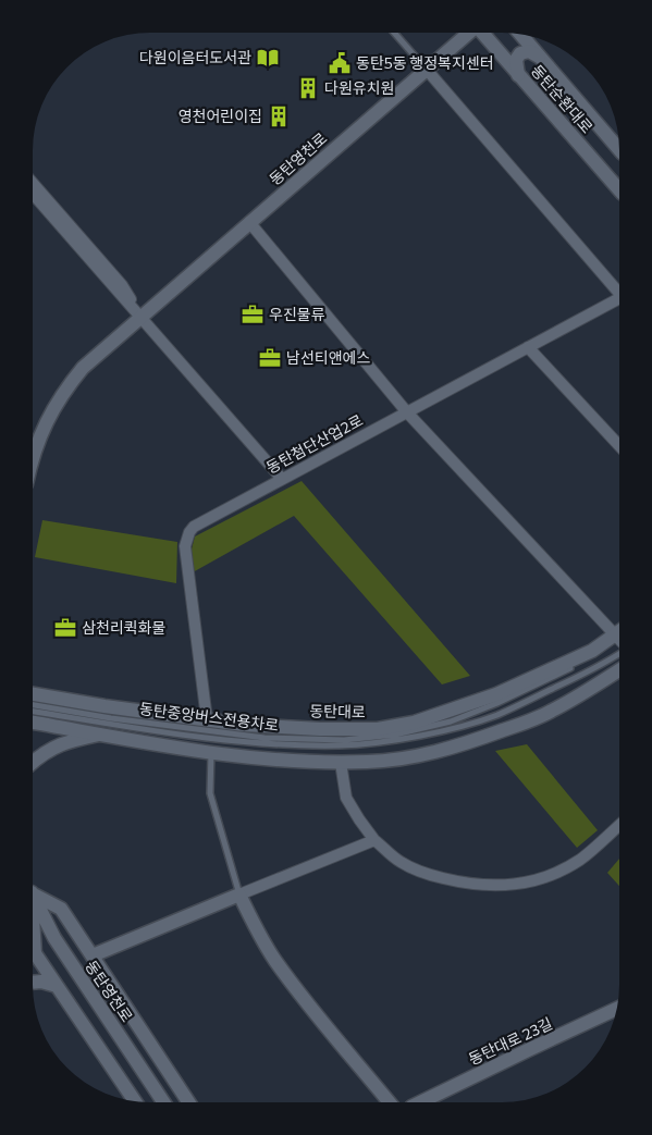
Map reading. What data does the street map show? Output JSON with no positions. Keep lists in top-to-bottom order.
{
  "streets": {
    "street": [
      "동탄순환대로",
      "동탄영천로",
      "동탄첨단산업2로",
      "동탄대로",
      "동탄대로 23길"
    ],
    "lane": ["동탄중앙버스전용차로"]
  },
  "crossings": [
    ["동탄첨단산업2로", "동탄대로"]
  ],
  "places": {
    "library": ["다원이음터도서관"],
    "public building": ["동탄5동 행정복지센터"],
    "building": ["다원유치원", "영천어린이집"],
    "office": ["우진물류", "남선티앤에스", "삼천리퀵화물"]
  }
}
